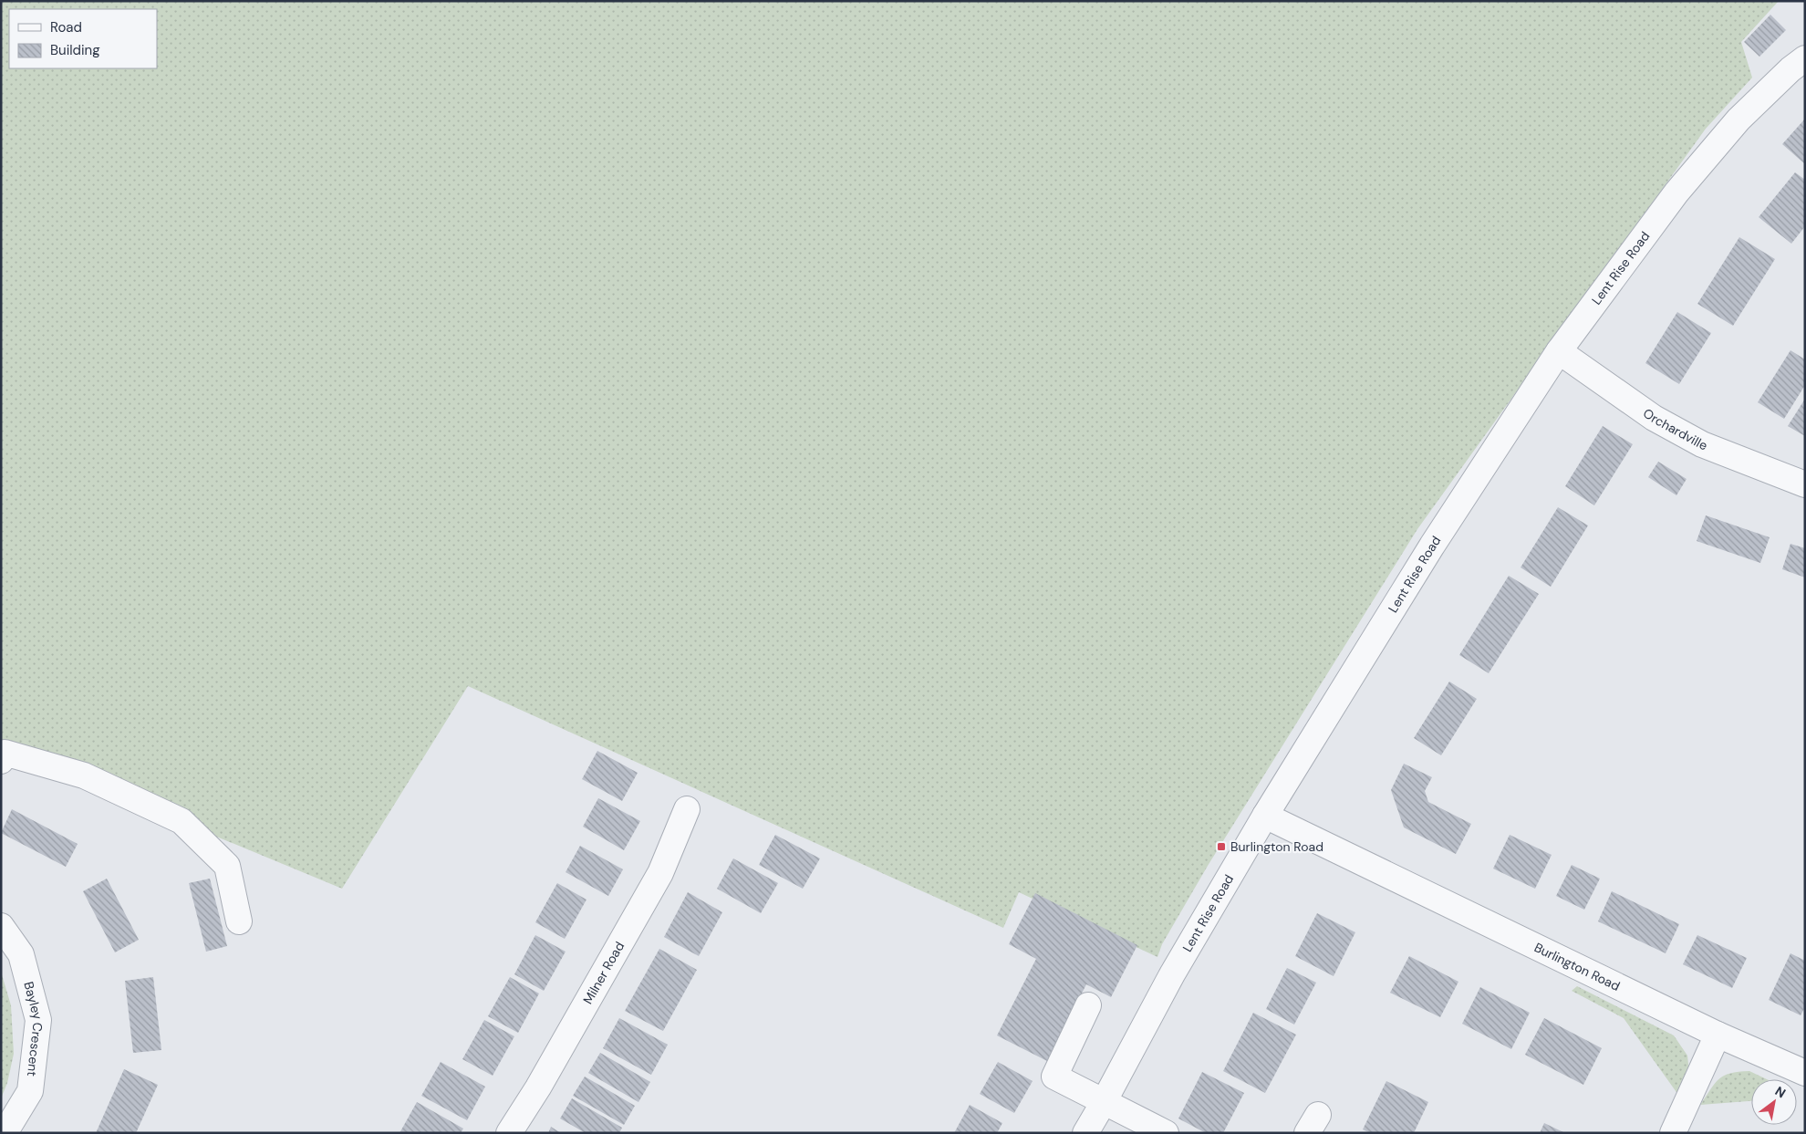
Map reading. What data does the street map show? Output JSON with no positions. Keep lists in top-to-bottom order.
{
  "streets": {
    "street": [
      "Lent Rise Road",
      "Orchardville",
      "Burlington Road",
      "Milner Road",
      "Bayley Crescent"
    ]
  },
  "crossings": [
    ["Lent Rise Road", "Orchardville"],
    ["Lent Rise Road", "Burlington Road"]
  ],
  "places": {
    "transit": ["Burlington Road"]
  },
  "legend": ["Road", "Building"],
  "north": "top right"
}
